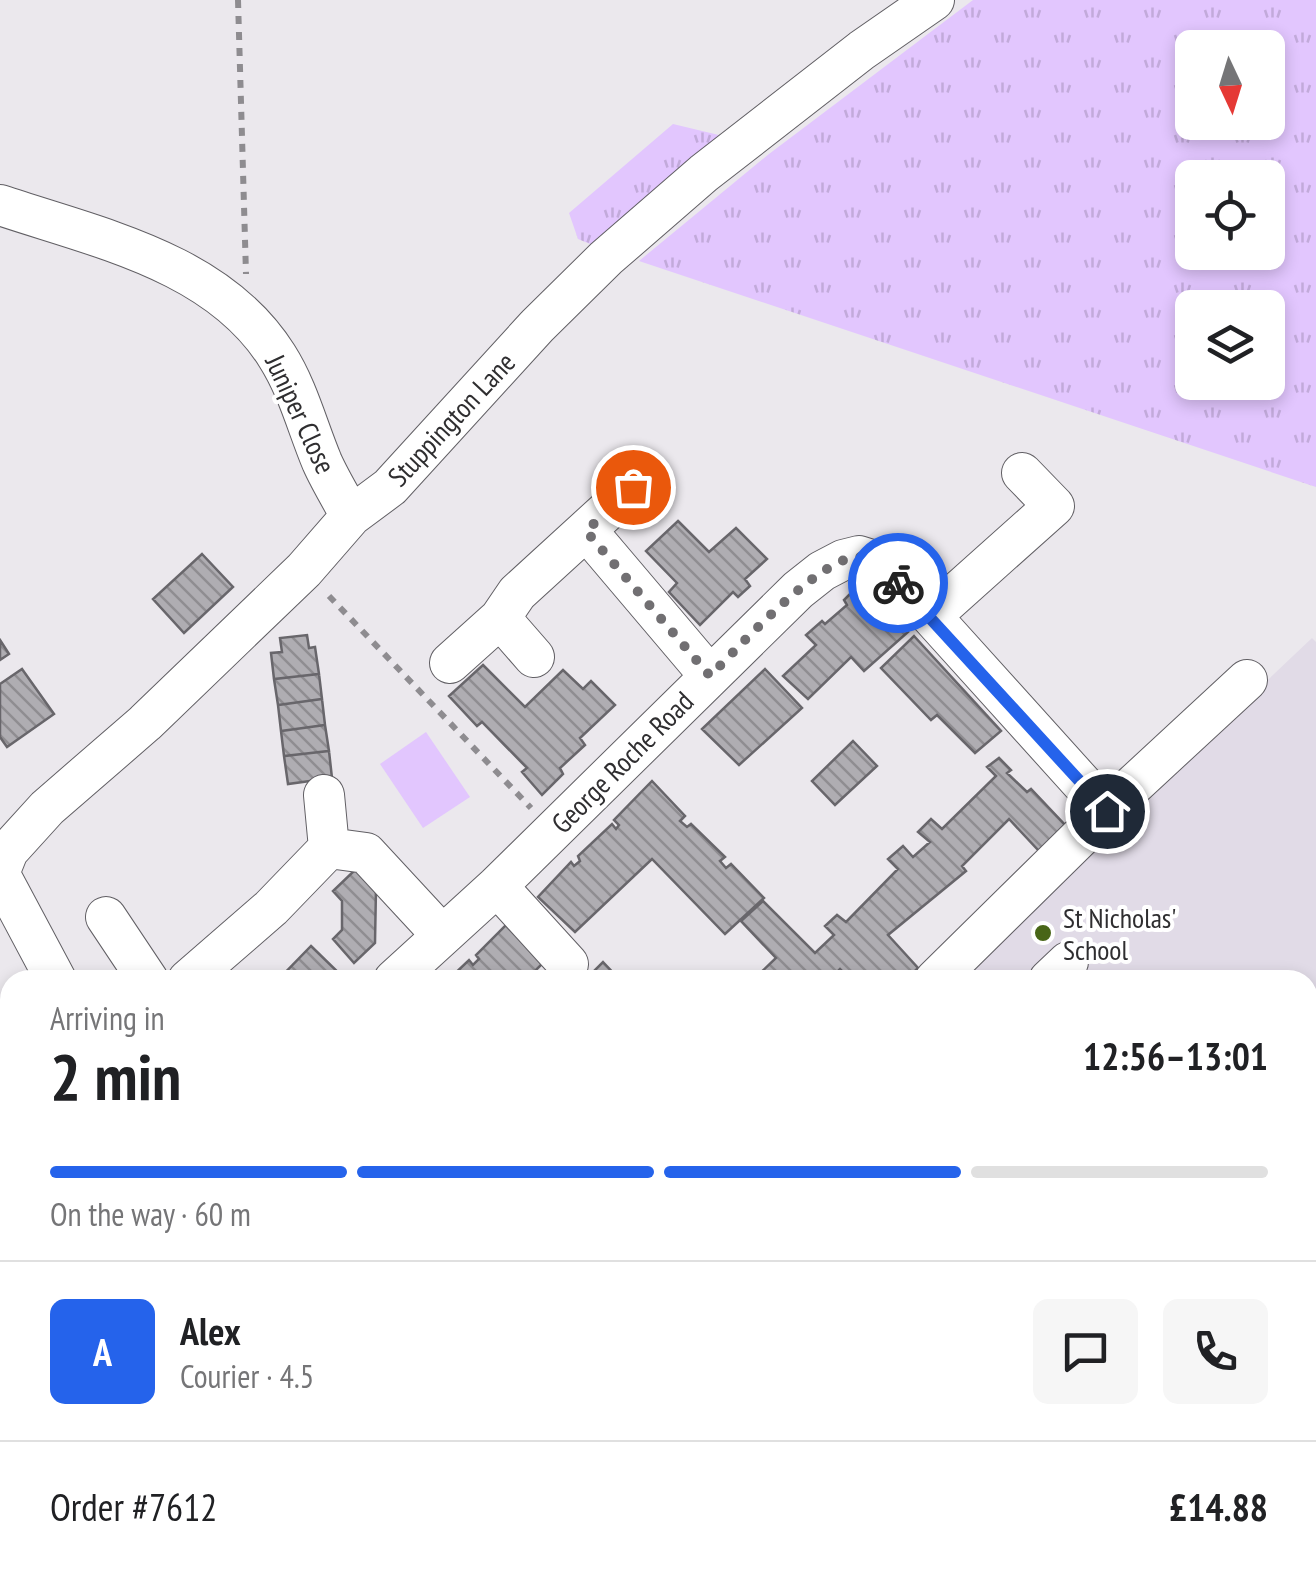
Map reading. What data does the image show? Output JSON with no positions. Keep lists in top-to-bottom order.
{
  "streets": {
    "street": ["Juniper Close", "Stuppington Lane", "George Roche Road"]
  },
  "crossings": [
    ["Juniper Close", "Stuppington Lane"]
  ],
  "places": ["St Nicholas' School"],
  "north": "bottom",
  "page": {
    "heading": ["2 min", "Arriving in", "12:56–13:01"],
    "panel": [
      "Alex",
      "Courier · 4.5",
      "Order #7612",
      "£14.88"
    ],
    "bar": "On the way · 60 m",
    "round": "A"
  }
}
